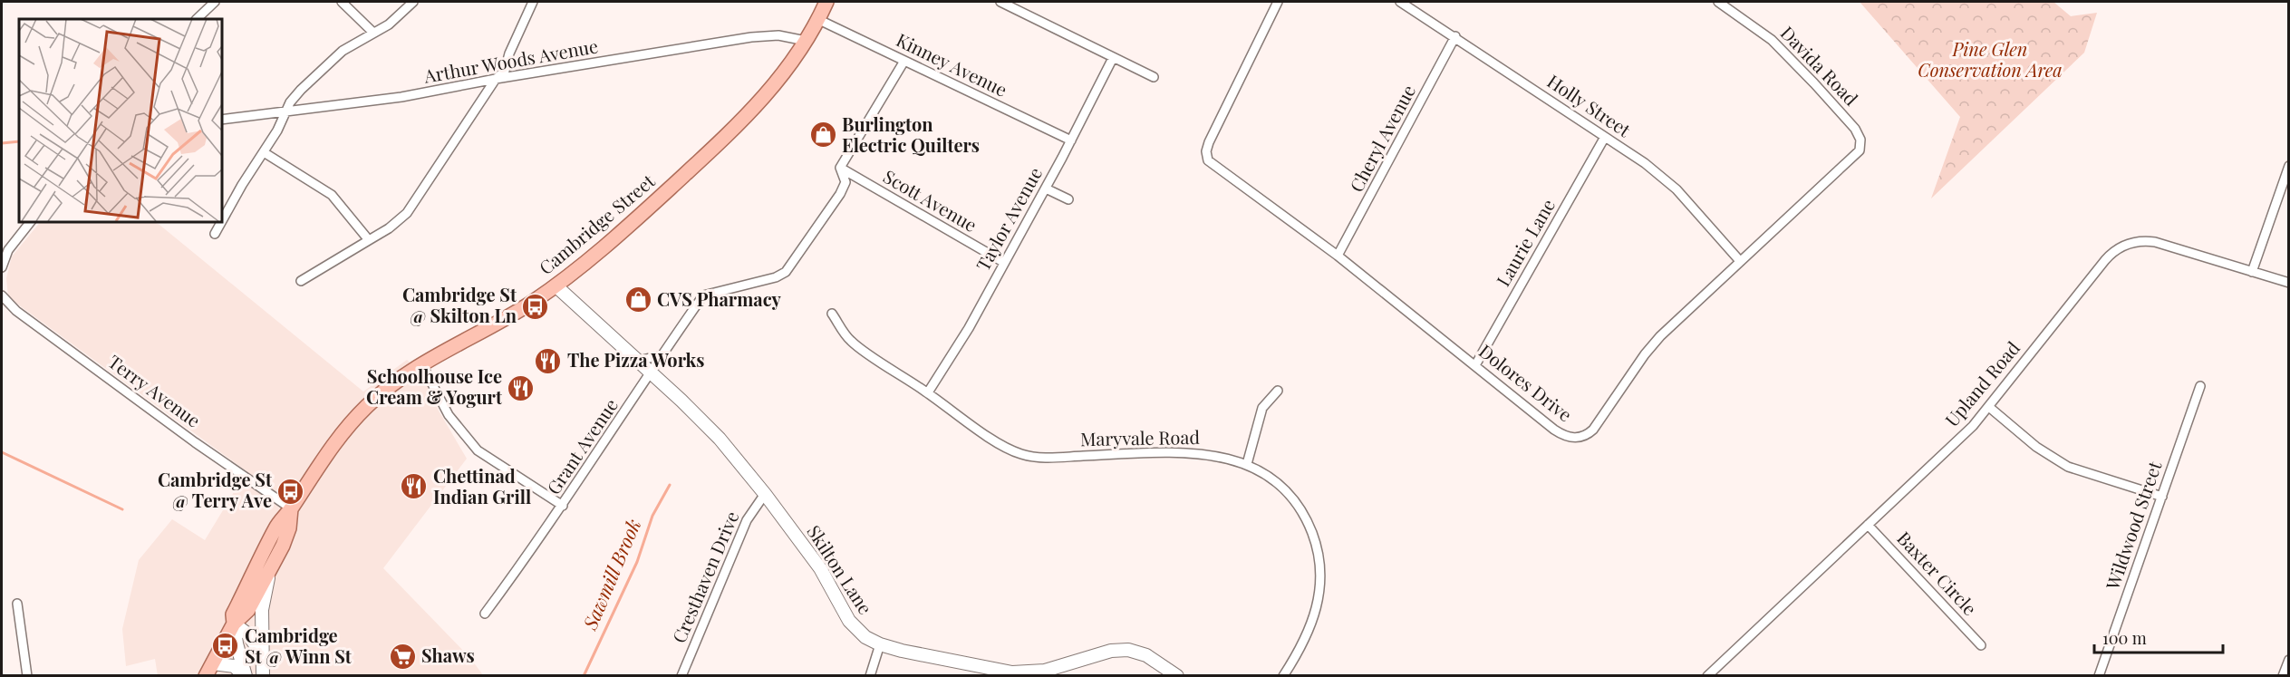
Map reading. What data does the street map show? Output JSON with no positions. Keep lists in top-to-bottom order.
{
  "streets": {
    "main road": ["Cambridge Street"],
    "street": [
      "Arthur Woods Avenue",
      "Kinney Avenue",
      "Davida Road",
      "Holly Street",
      "Cheryl Avenue",
      "Scott Avenue",
      "Taylor Avenue",
      "Laurie Lane",
      "Dolores Drive",
      "Upland Road",
      "Terry Avenue",
      "Maryvale Road",
      "Grant Avenue",
      "Wildwood Street",
      "Skilton Lane",
      "Baxter Circle",
      "Cresthaven Drive"
    ]
  },
  "crossings": [
    ["Arthur Woods Avenue", "Cambridge Street"],
    ["Kinney Avenue", "Taylor Avenue"],
    ["Kinney Avenue", "Cambridge Street"],
    ["Davida Road", "Dolores Drive"],
    ["Holly Street", "Cheryl Avenue"],
    ["Holly Street", "Laurie Lane"],
    ["Holly Street", "Dolores Drive"],
    ["Cheryl Avenue", "Dolores Drive"],
    ["Scott Avenue", "Taylor Avenue"],
    ["Scott Avenue", "Grant Avenue"],
    ["Taylor Avenue", "Maryvale Road"],
    ["Cambridge Street", "Terry Avenue"],
    ["Cambridge Street", "Skilton Lane"],
    ["Laurie Lane", "Dolores Drive"],
    ["Upland Road", "Baxter Circle"],
    ["Grant Avenue", "Skilton Lane"],
    ["Skilton Lane", "Cresthaven Drive"]
  ],
  "water": ["Sawmill Brook"],
  "parks": ["Pine Glen Conservation Area"],
  "places": {
    "shop": ["Burlington Electric Quilters", "CVS Pharmacy"],
    "bus stop": ["Cambridge St @ Skilton Ln", "Cambridge St @ Terry Ave", "Cambridge St @ Winn St"],
    "restaurant": ["The Pizza Works", "Schoolhouse Ice Cream & Yogurt", "Chettinad Indian Grill"],
    "supermarket": ["Shaws"]
  },
  "scale_bar": "100 m"
}
